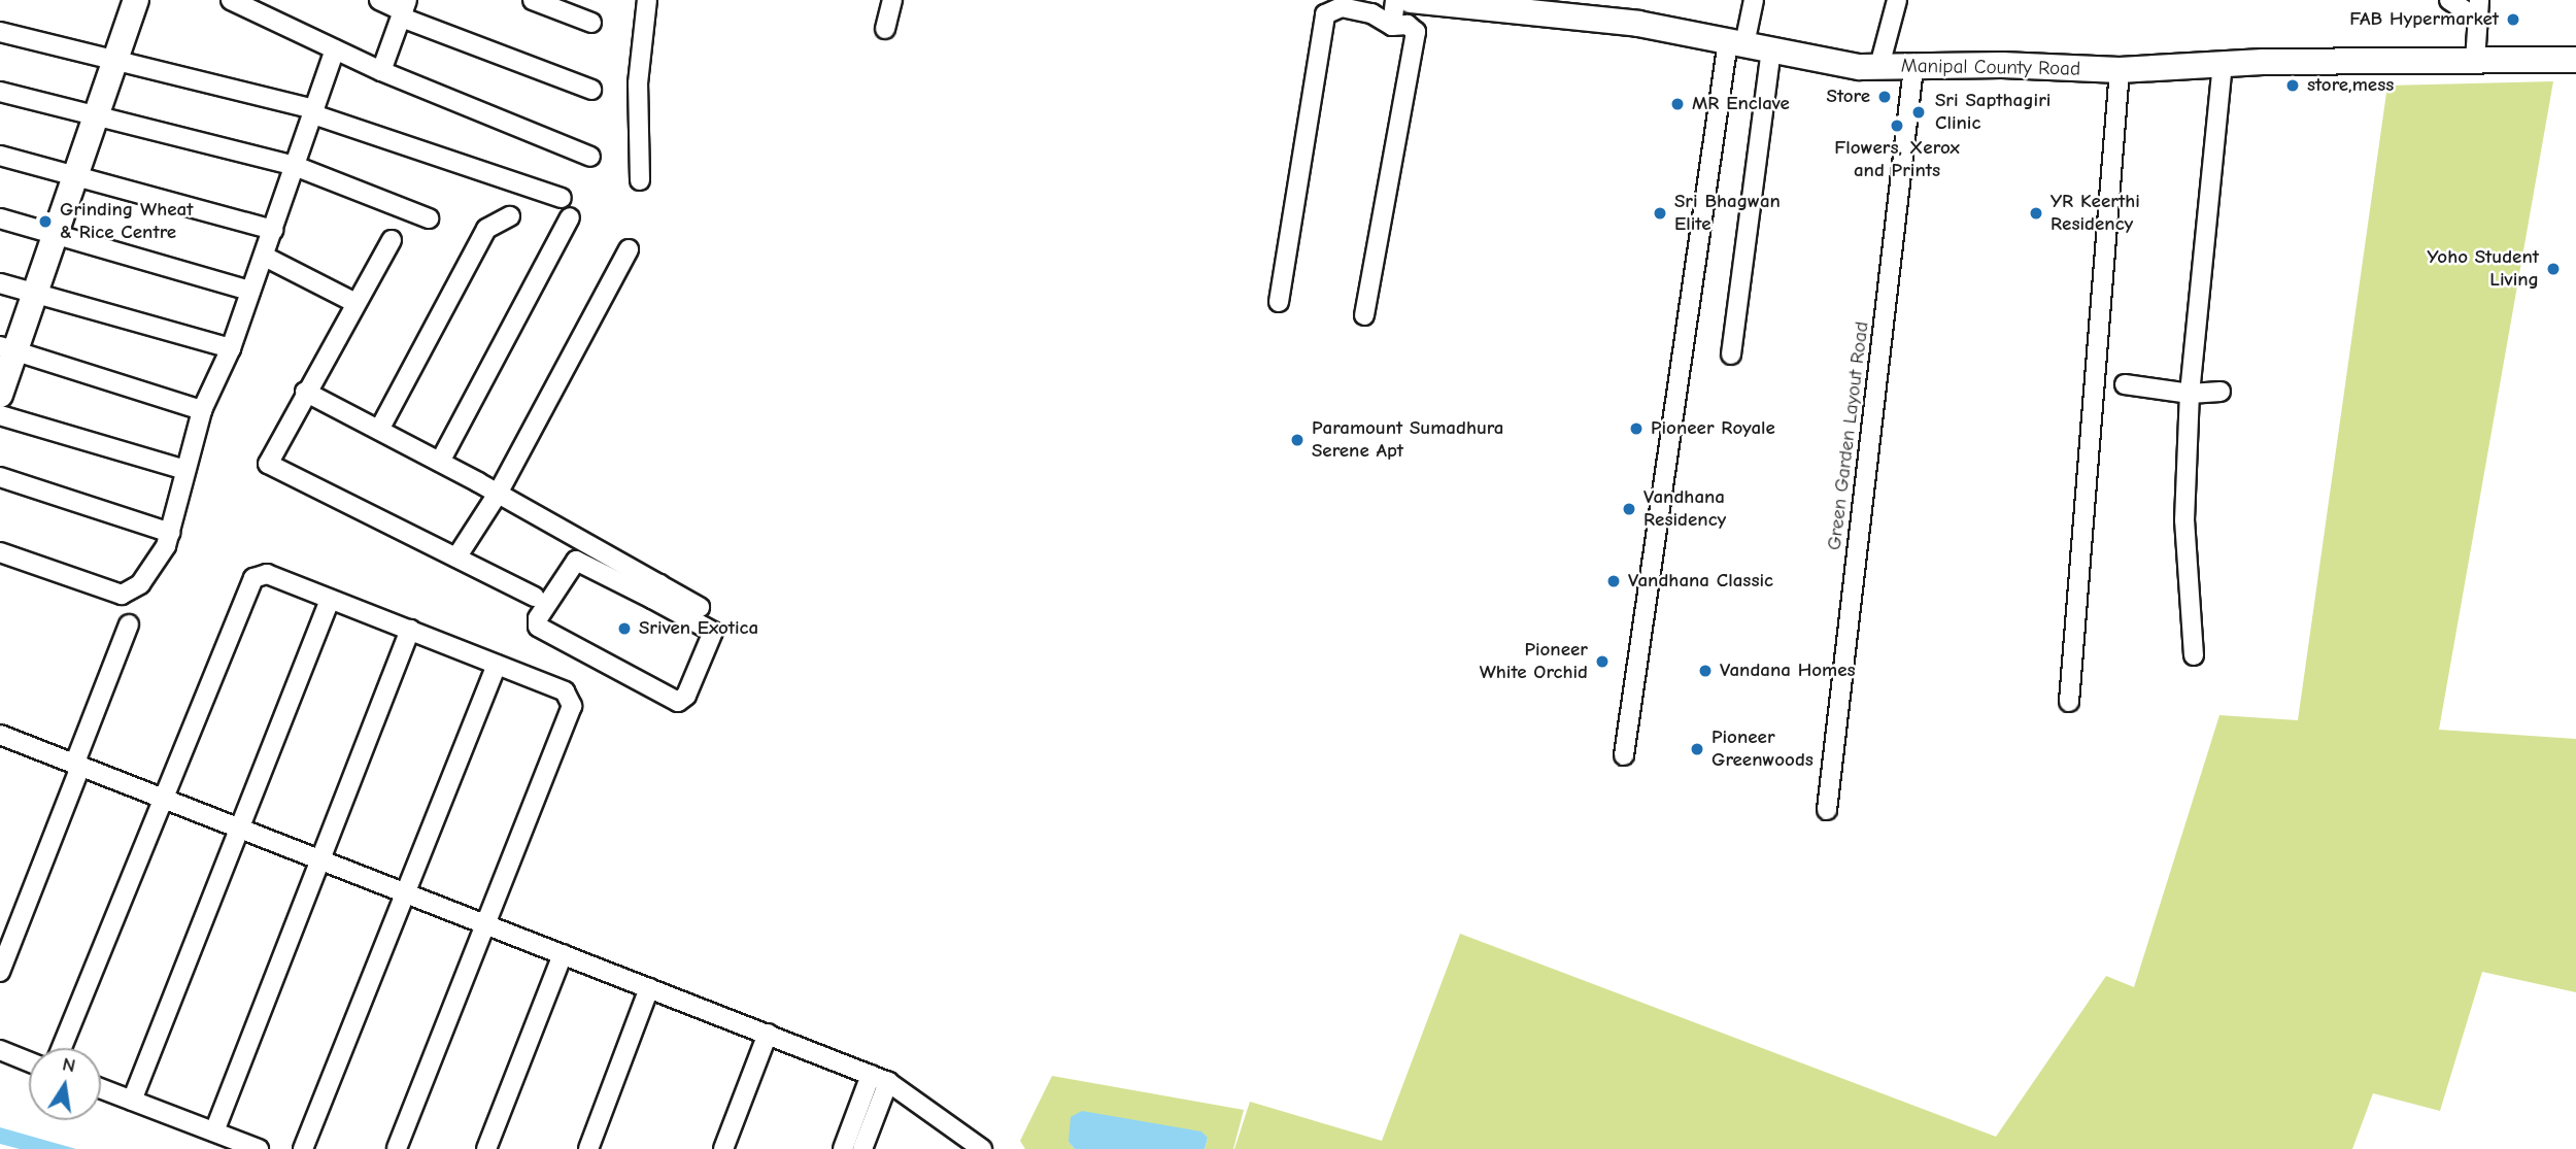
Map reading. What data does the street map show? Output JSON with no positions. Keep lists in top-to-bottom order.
{
  "streets": {
    "main road": ["Manipal County Road"],
    "street": ["Green Garden Layout Road"]
  },
  "crossings": [
    ["Manipal County Road", "Green Garden Layout Road"]
  ],
  "places": [
    "FAB Hypermarket",
    "store,mess",
    "Store",
    "MR Enclave",
    "Sri Sapthagiri Clinic",
    "Flowers, Xerox and Prints",
    "Sri Bhagwan Elite",
    "YR Keerthi Residency",
    "Grinding Wheat & Rice Centre",
    "Yoho Student Living",
    "Pioneer Royale",
    "Paramount Sumadhura Serene Apt",
    "Vandhana Residency",
    "Vandhana Classic",
    "Sriven Exotica",
    "Pioneer White Orchid",
    "Vandana Homes",
    "Pioneer Greenwoods"
  ],
  "north": "top"
}
